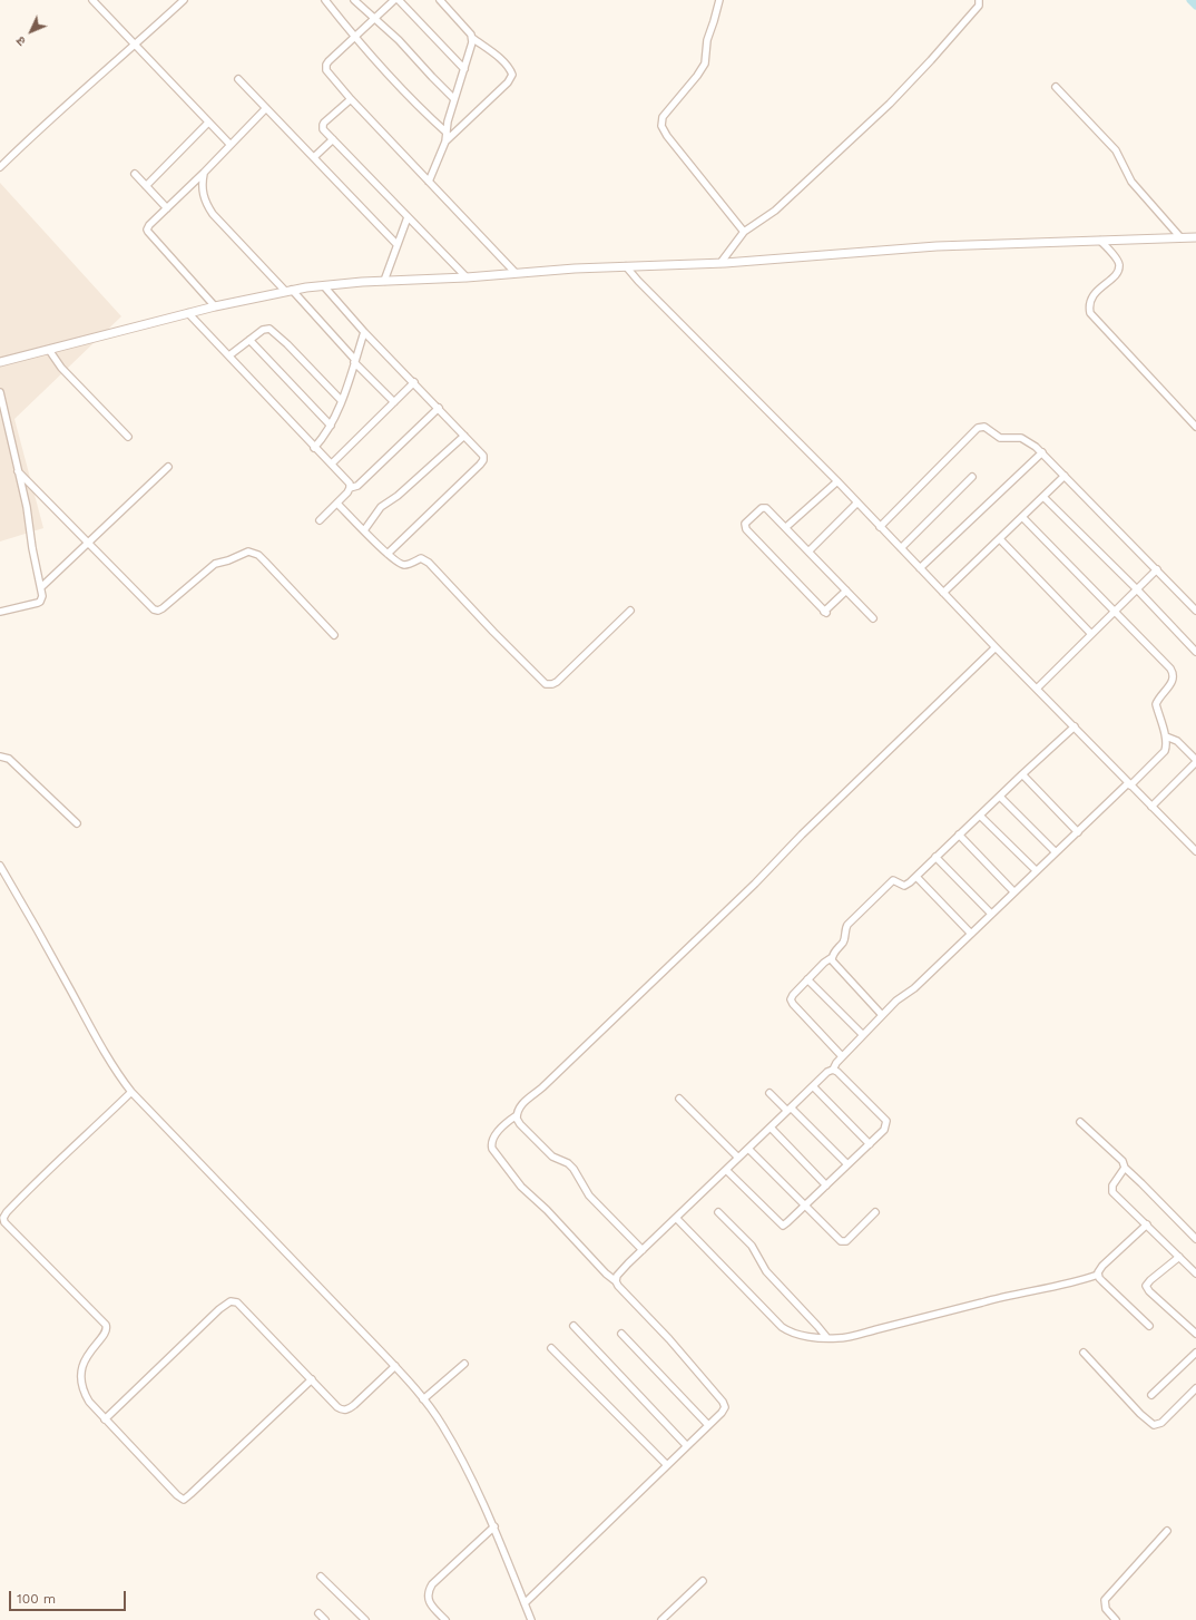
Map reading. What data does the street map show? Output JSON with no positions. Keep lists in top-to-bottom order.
{
  "scale_bar": "100 m",
  "north": "bottom left"
}
